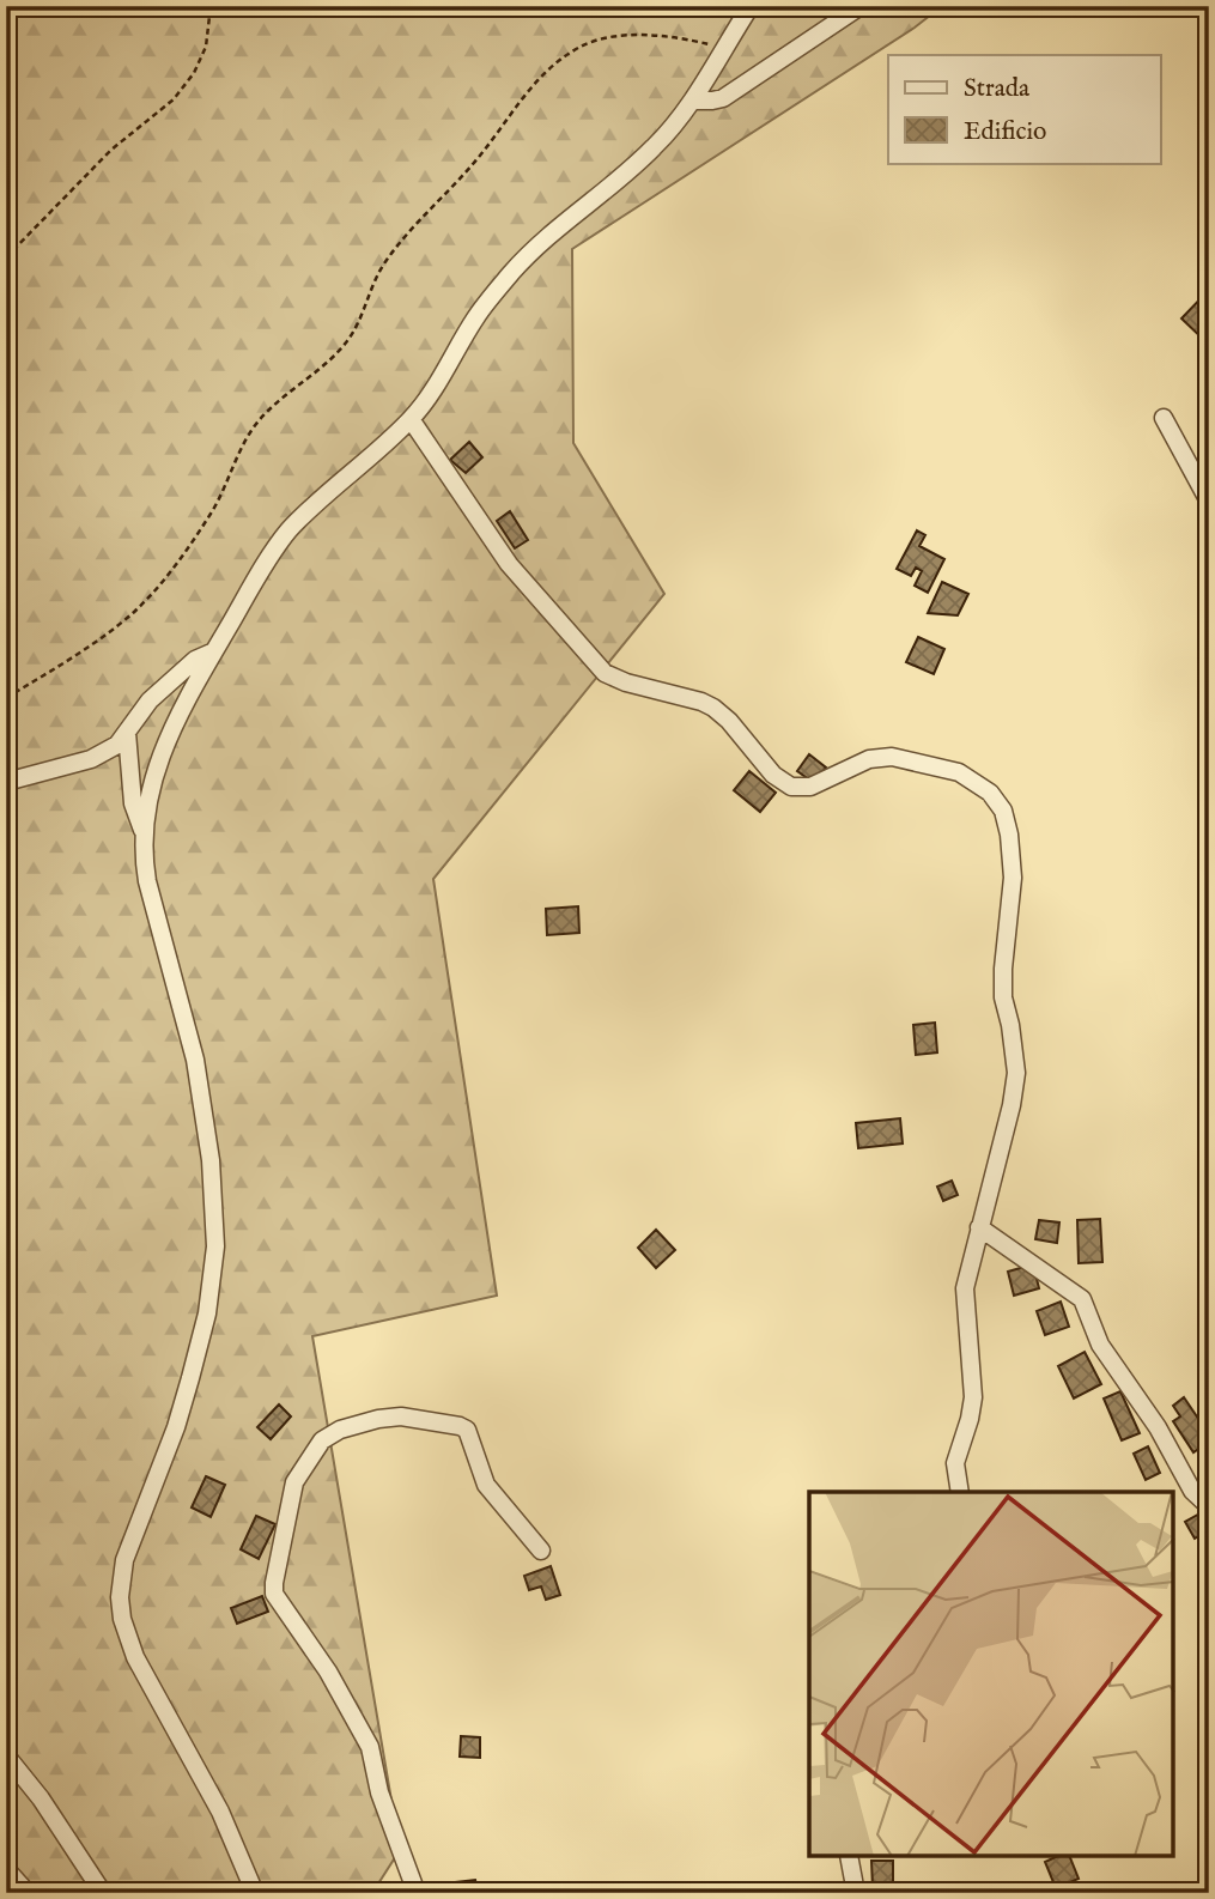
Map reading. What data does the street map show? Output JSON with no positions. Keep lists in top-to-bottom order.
{
  "legend": ["Strada", "Edificio"]
}
